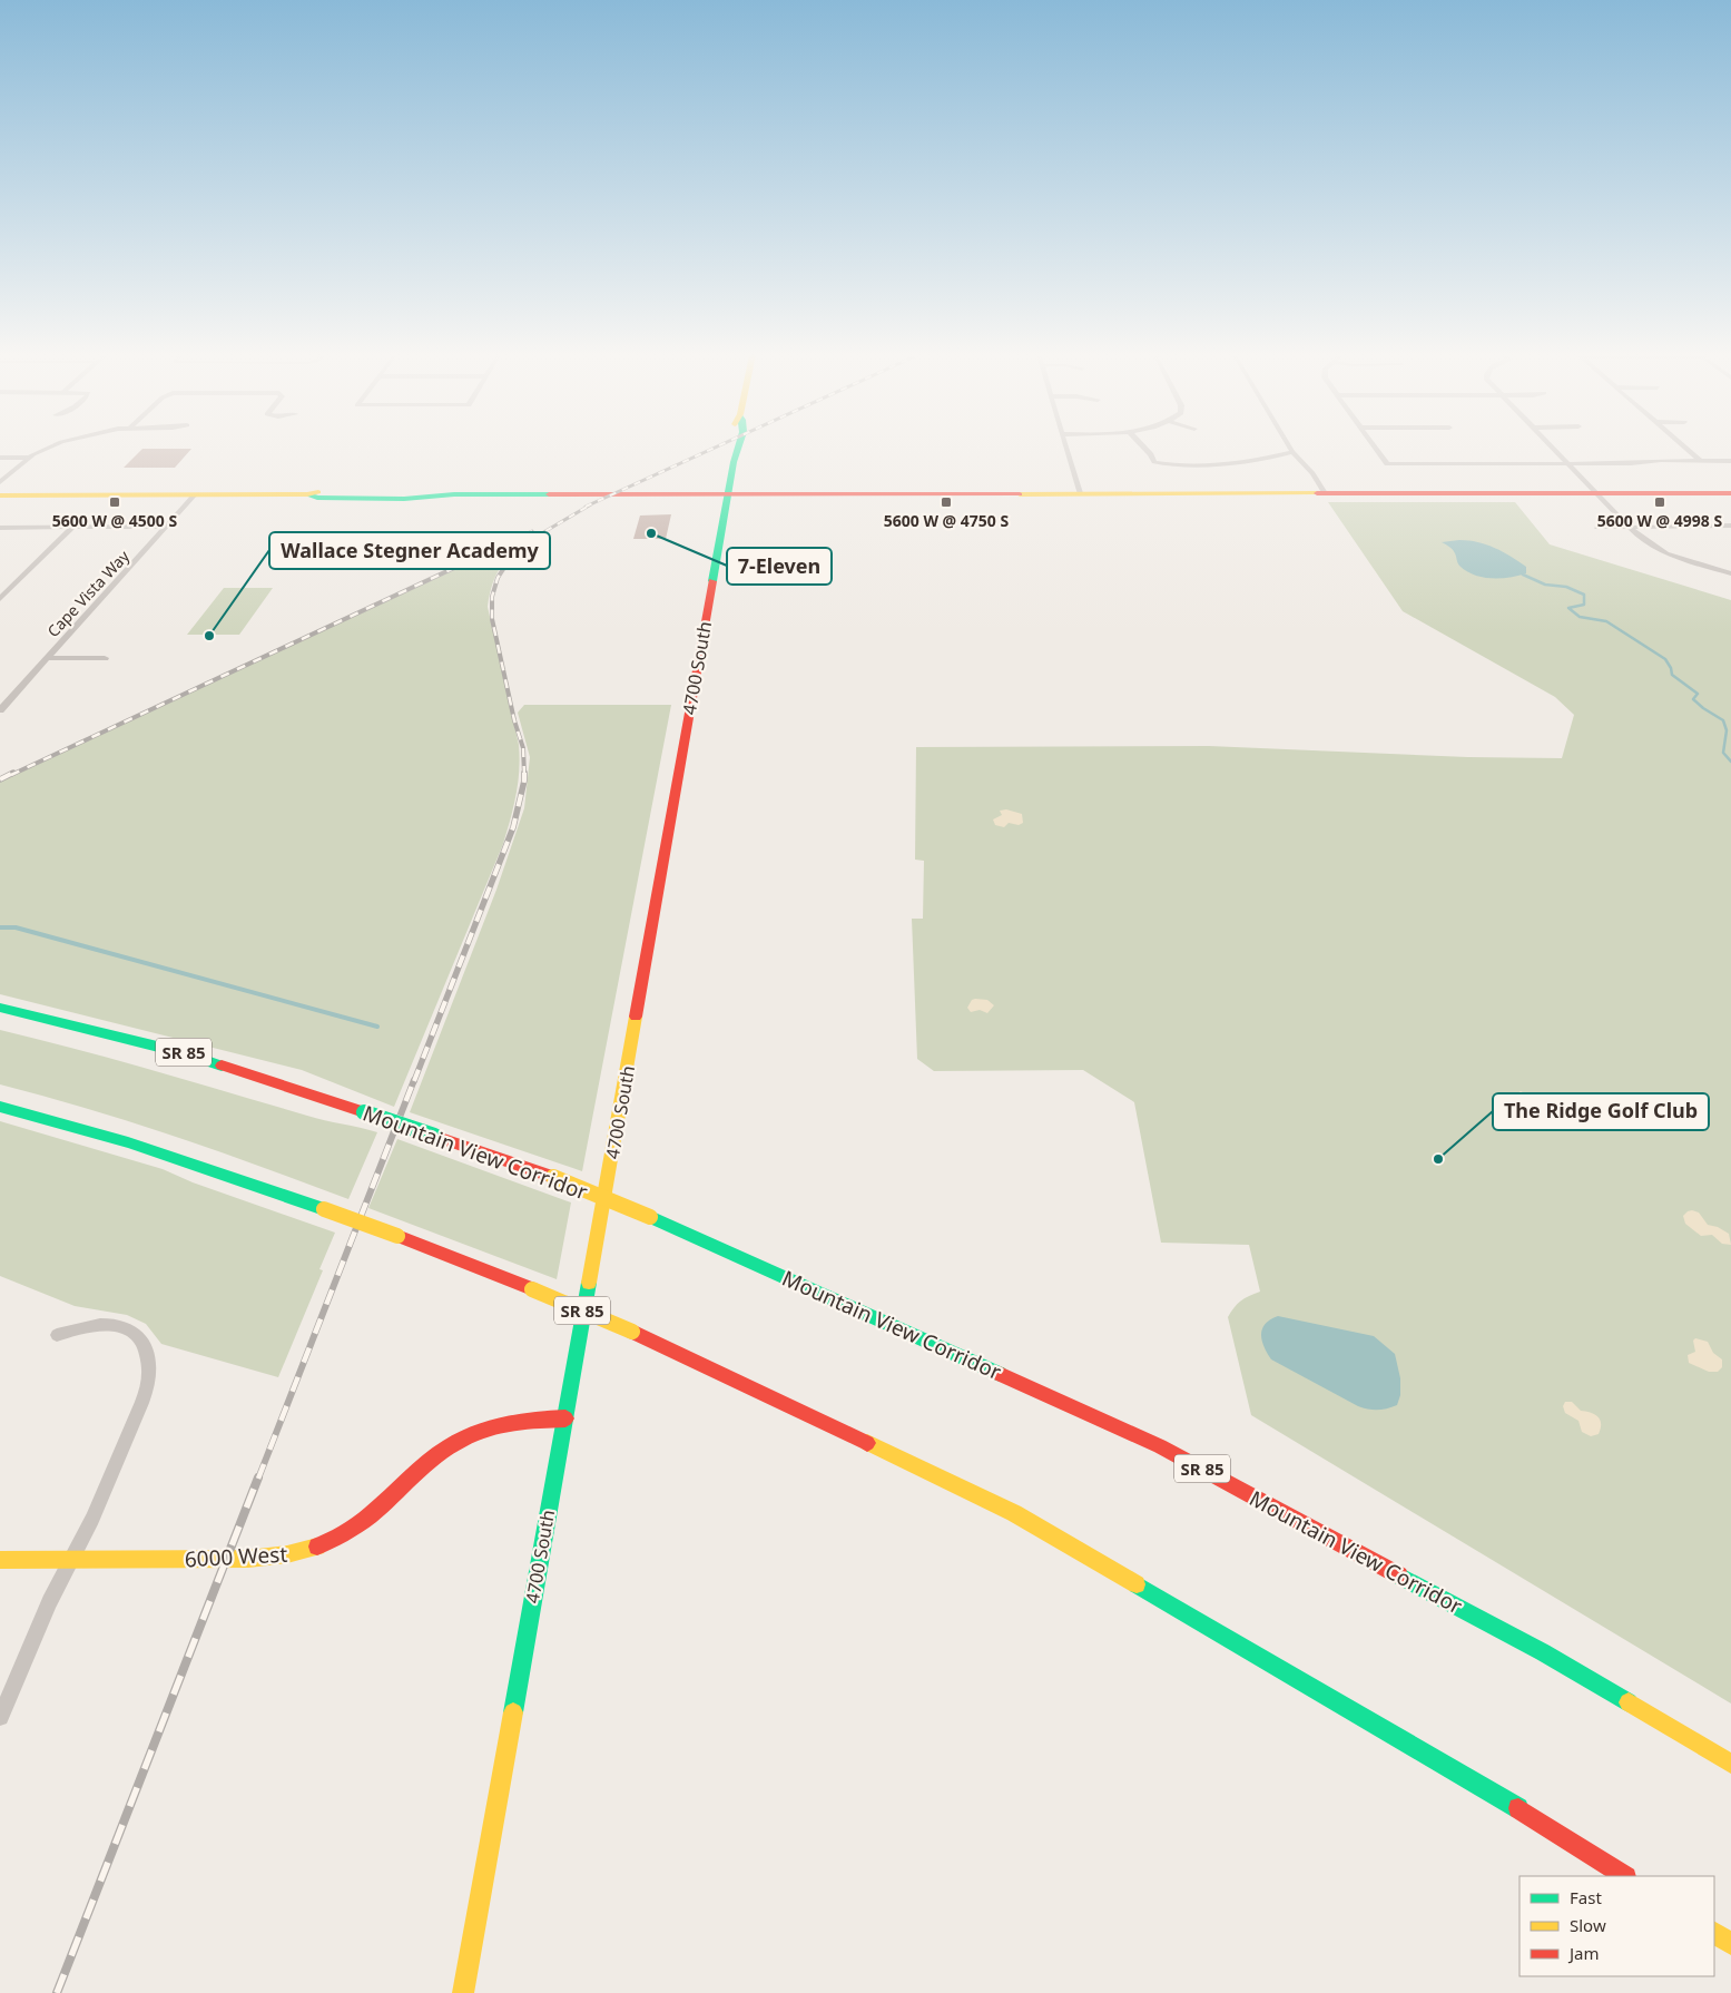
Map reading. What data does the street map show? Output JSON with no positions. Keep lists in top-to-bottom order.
{
  "streets": {
    "main road": [
      "4700 South",
      "SR 85",
      "Mountain View Corridor",
      "6000 West"
    ],
    "street": ["Cape Vista Way"]
  },
  "crossings": [
    ["4700 South", "6000 West"]
  ],
  "places": {
    "transit": ["5600 W @ 4500 S", "5600 W @ 4750 S", "5600 W @ 4998 S"],
    "other": ["7-Eleven", "Wallace Stegner Academy", "The Ridge Golf Club"]
  },
  "legend": ["Fast", "Slow", "Jam"]
}
